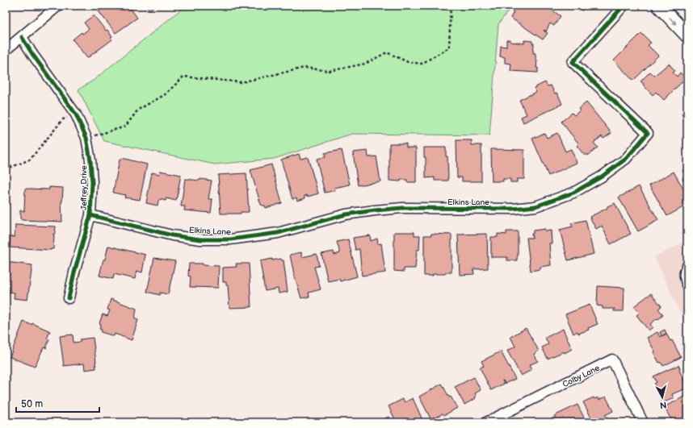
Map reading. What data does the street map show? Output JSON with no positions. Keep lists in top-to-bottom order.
{
  "streets": {
    "street": ["Jeffrey Drive", "Elkins Lane", "Colby Lane"]
  },
  "crossings": [
    ["Jeffrey Drive", "Elkins Lane"]
  ],
  "scale_bar": "50 m",
  "north": "bottom"
}
